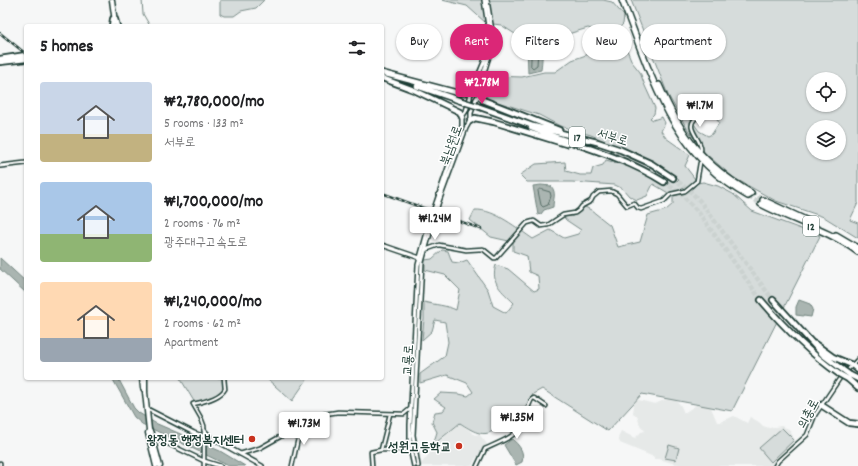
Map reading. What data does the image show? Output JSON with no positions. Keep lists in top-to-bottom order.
{
  "streets": {
    "highway": ["서부로", "17", "12"],
    "street": ["북남원로", "교룡로", "의총로"]
  },
  "places": ["왕정동 행정복지센터", "성원고등학교"],
  "page": {
    "chip": [
      "Buy",
      "Rent",
      "Filters",
      "New",
      "Apartment"
    ],
    "heading": "5 homes",
    "price": [
      "₩2.78M",
      "₩1.7M",
      "₩1.24M",
      "₩1.35M",
      "₩1.73M"
    ],
    "list": [
      {
        "name": "₩2,780,000/mo",
        "note": "5 rooms · 133 m² · 서부로"
      },
      {
        "name": "₩1,700,000/mo",
        "note": "2 rooms · 76 m² · 광주대구고속도로"
      },
      {
        "name": "₩1,240,000/mo",
        "note": "2 rooms · 62 m² · Apartment"
      }
    ]
  }
}
